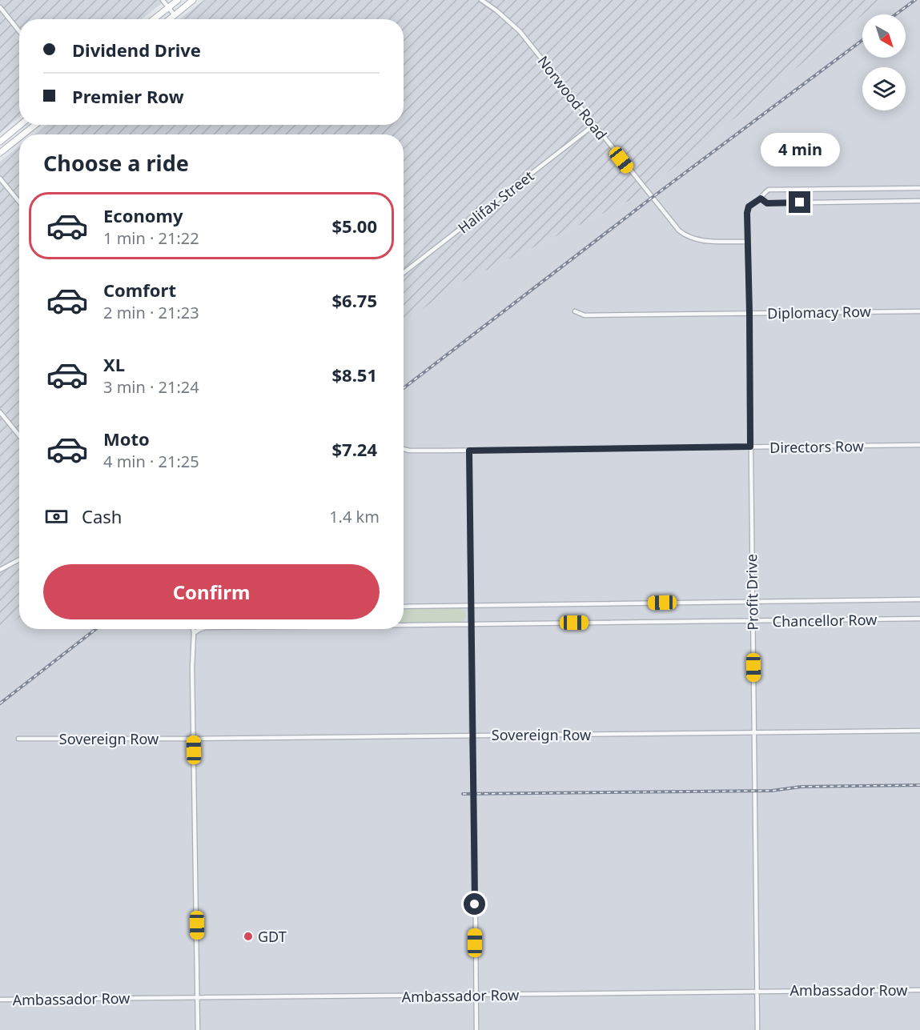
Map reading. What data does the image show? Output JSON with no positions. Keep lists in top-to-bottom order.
{
  "streets": {
    "street": [
      "Norwood Road",
      "Halifax Street",
      "Diplomacy Row",
      "Directors Row",
      "Profit Drive",
      "Chancellor Row",
      "Sovereign Row",
      "Ambassador Row"
    ]
  },
  "crossings": [
    ["Norwood Road", "Halifax Street"],
    ["Norwood Road", "Profit Drive"],
    ["Diplomacy Row", "Profit Drive"],
    ["Directors Row", "Profit Drive"],
    ["Profit Drive", "Chancellor Row"],
    ["Profit Drive", "Sovereign Row"],
    ["Profit Drive", "Ambassador Row"]
  ],
  "places": ["GDT"],
  "north": "bottom right",
  "page": {
    "banner": ["Dividend Drive", "Premier Row"],
    "bubble": "4 min",
    "heading": "Choose a ride",
    "list": [
      {
        "name": "Economy",
        "note": "1 min · 21:22",
        "value": "$5.00"
      },
      {
        "name": "Comfort",
        "note": "2 min · 21:23",
        "value": "$6.75"
      },
      {
        "name": "XL",
        "note": "3 min · 21:24",
        "value": "$8.51"
      },
      {
        "name": "Moto",
        "note": "4 min · 21:25",
        "value": "$7.24"
      }
    ],
    "pay": ["Cash", "1.4 km"],
    "buttons": "Confirm"
  }
}
